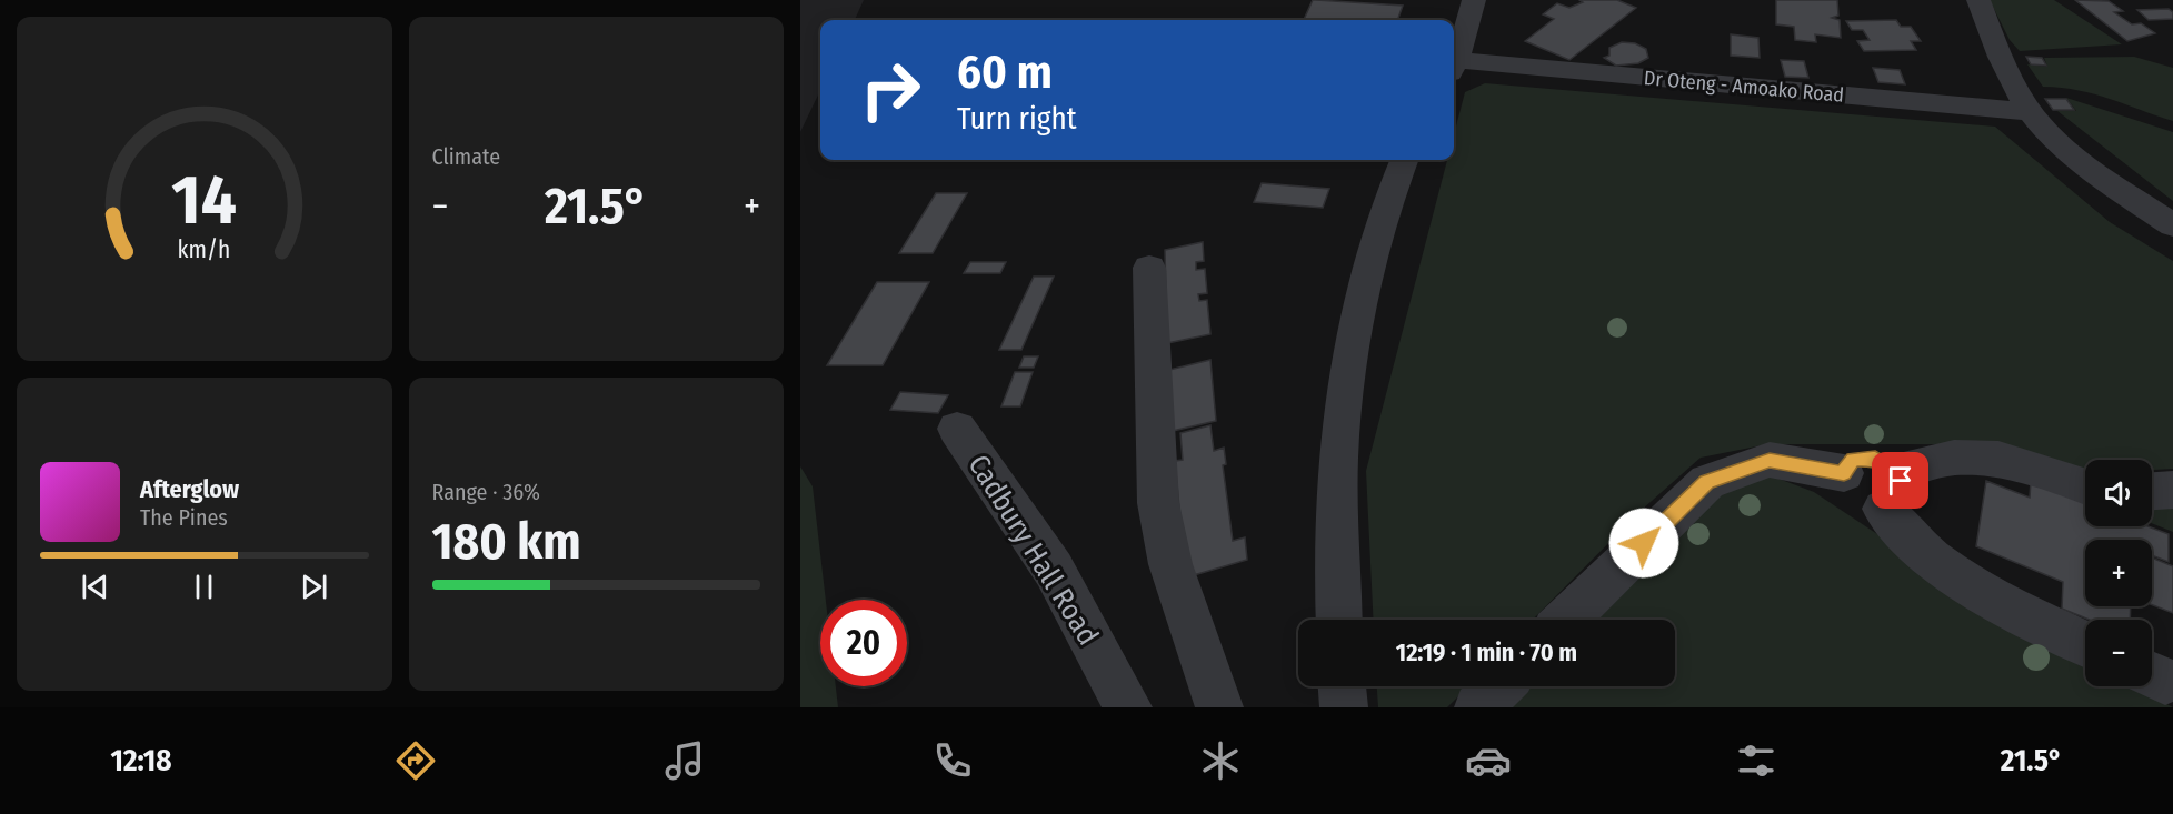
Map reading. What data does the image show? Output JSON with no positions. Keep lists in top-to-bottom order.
{
  "streets": {
    "street": ["Dr Oteng - Amoako Road", "Cadbury Hall Road"]
  },
  "page": {
    "tile": [
      "Climate",
      ["Range · 36%", "180 km"]
    ],
    "turn": ["60 m", "Turn right"],
    "heat": ["−", "21.5°", "+"],
    "map_buttons": ["+", "−"],
    "song": ["Afterglow", "The Pines"],
    "limit": "20",
    "trip": "12:19 · 1 min · 70 m",
    "tabs": ["12:18", "21.5°"],
    "gauge": ["14", "km/h"]
  }
}
